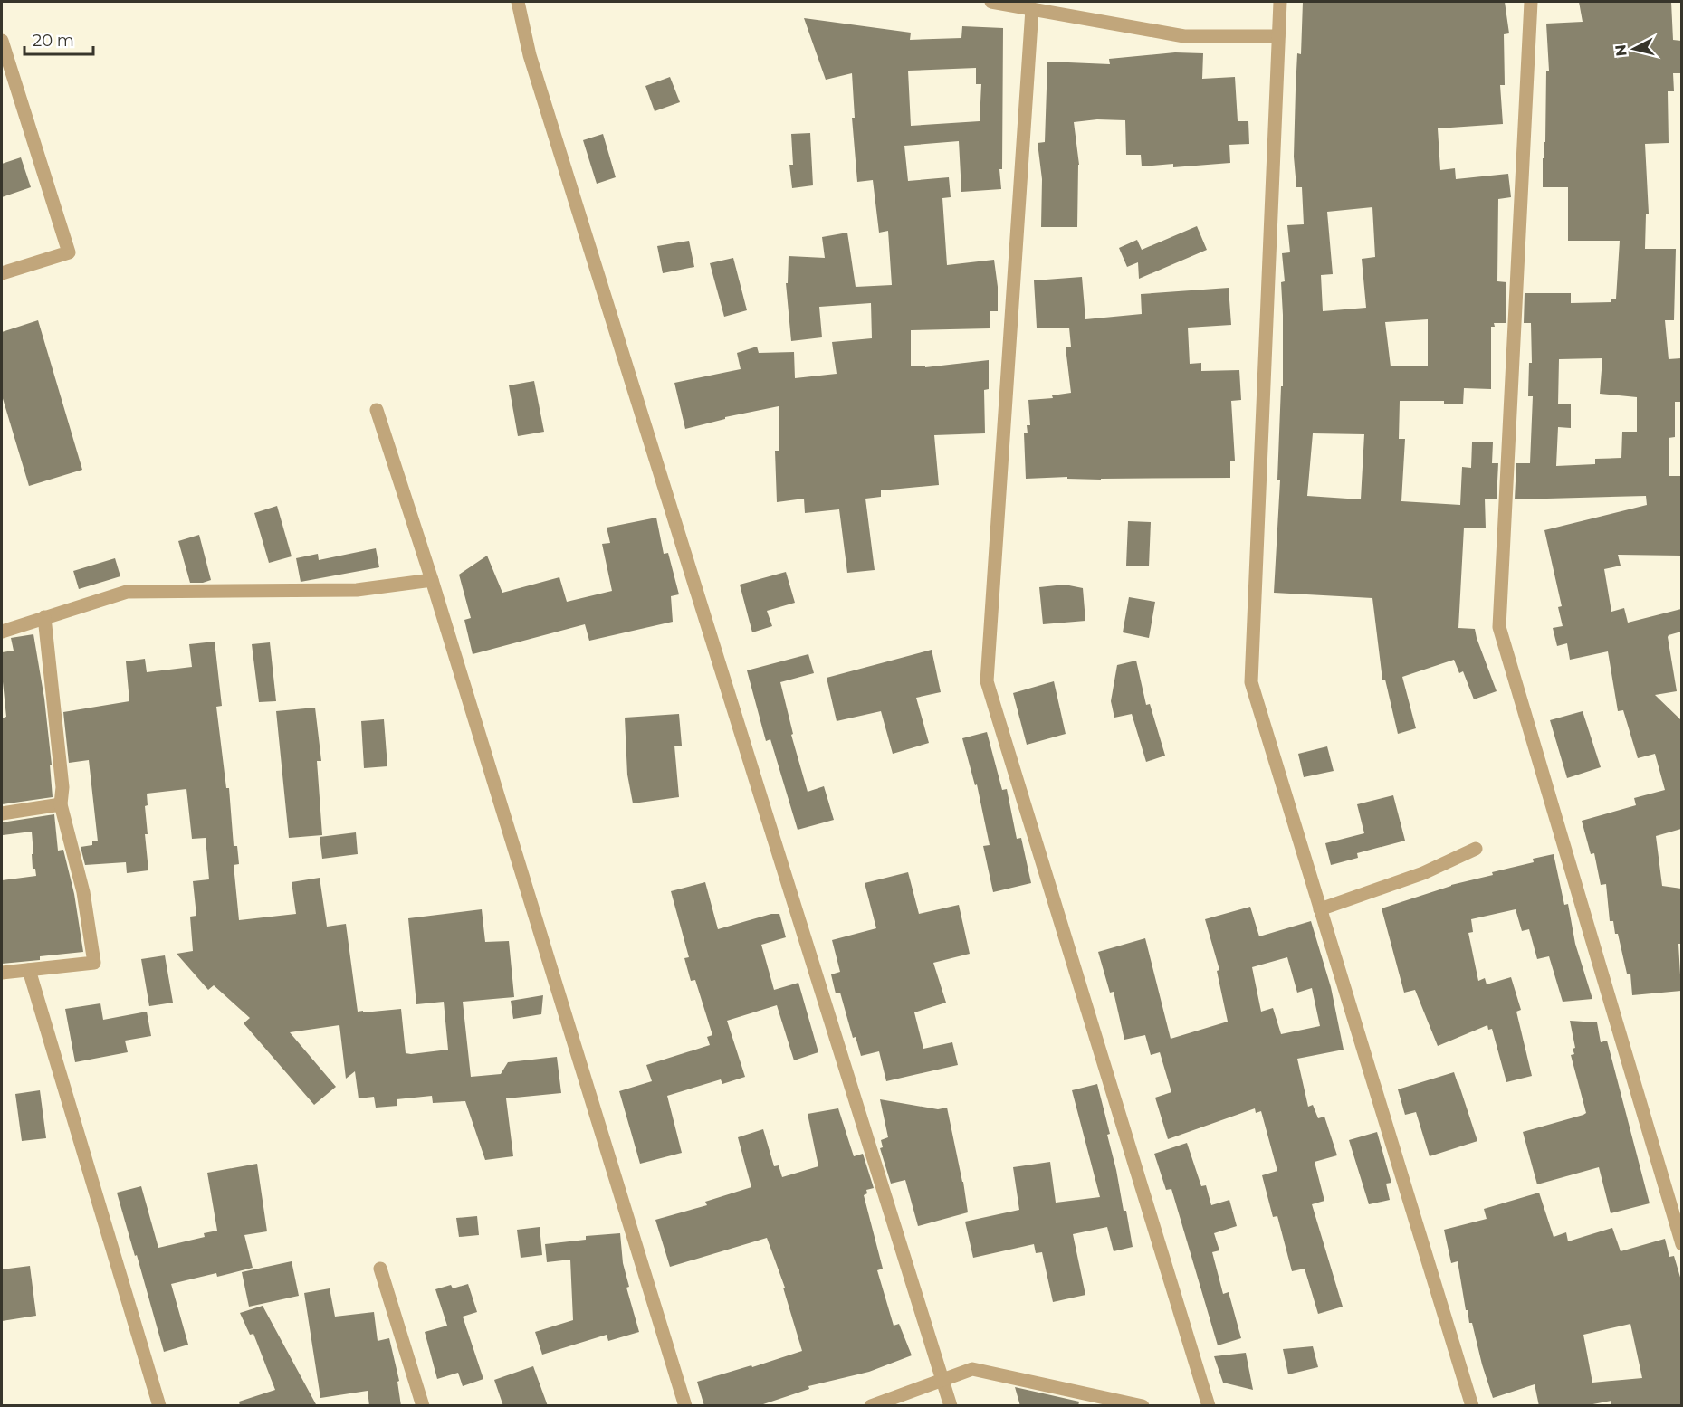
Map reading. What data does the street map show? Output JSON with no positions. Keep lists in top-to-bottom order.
{
  "scale_bar": "20 m",
  "north": "left"
}
